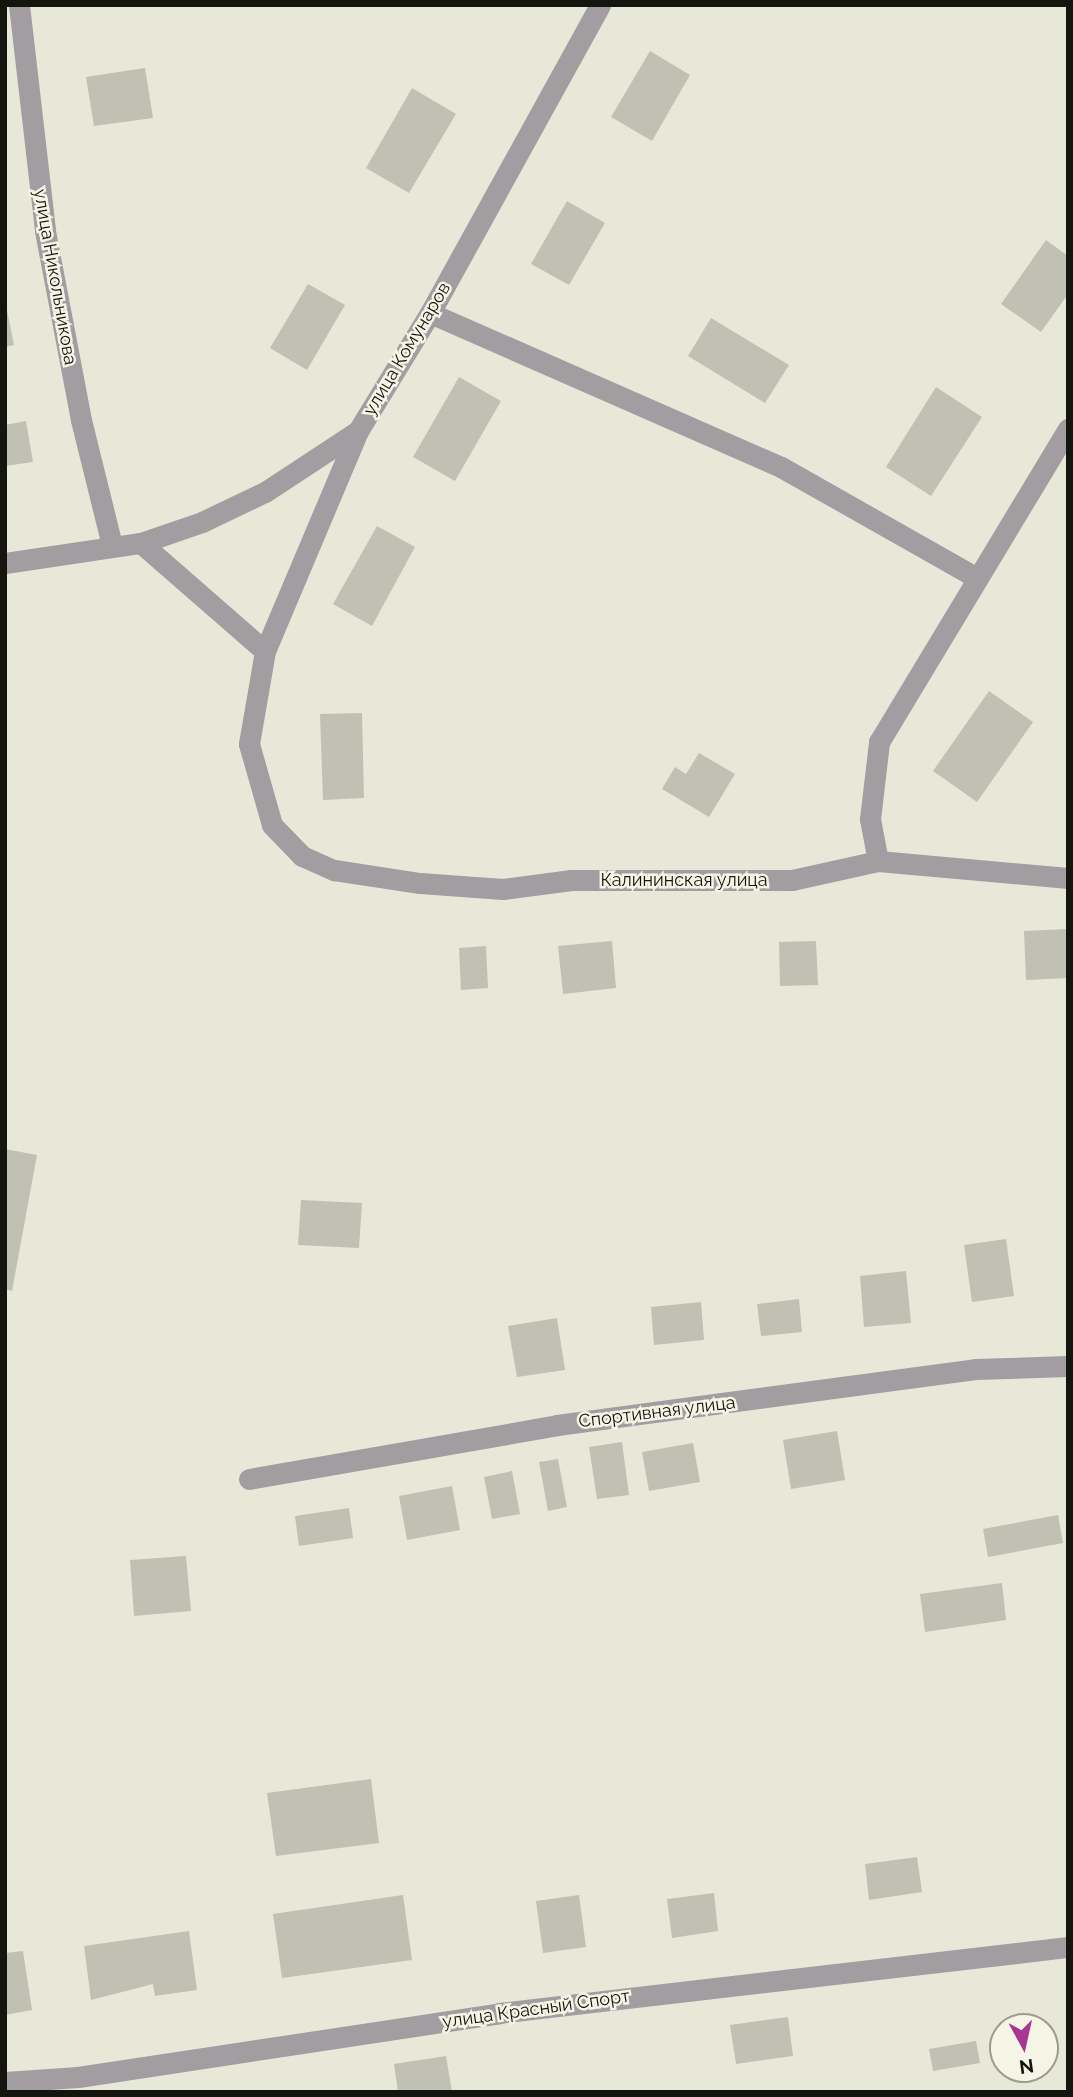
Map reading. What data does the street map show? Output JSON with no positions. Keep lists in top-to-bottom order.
{
  "streets": {
    "street": [
      "улица Никольникова",
      "улица Комунаров",
      "Калининская улица",
      "Спортивная улица",
      "улица Красный Спорт"
    ]
  },
  "crossings": [
    ["улица Никольникова", "улица Комунаров"]
  ],
  "north": "bottom"
}
